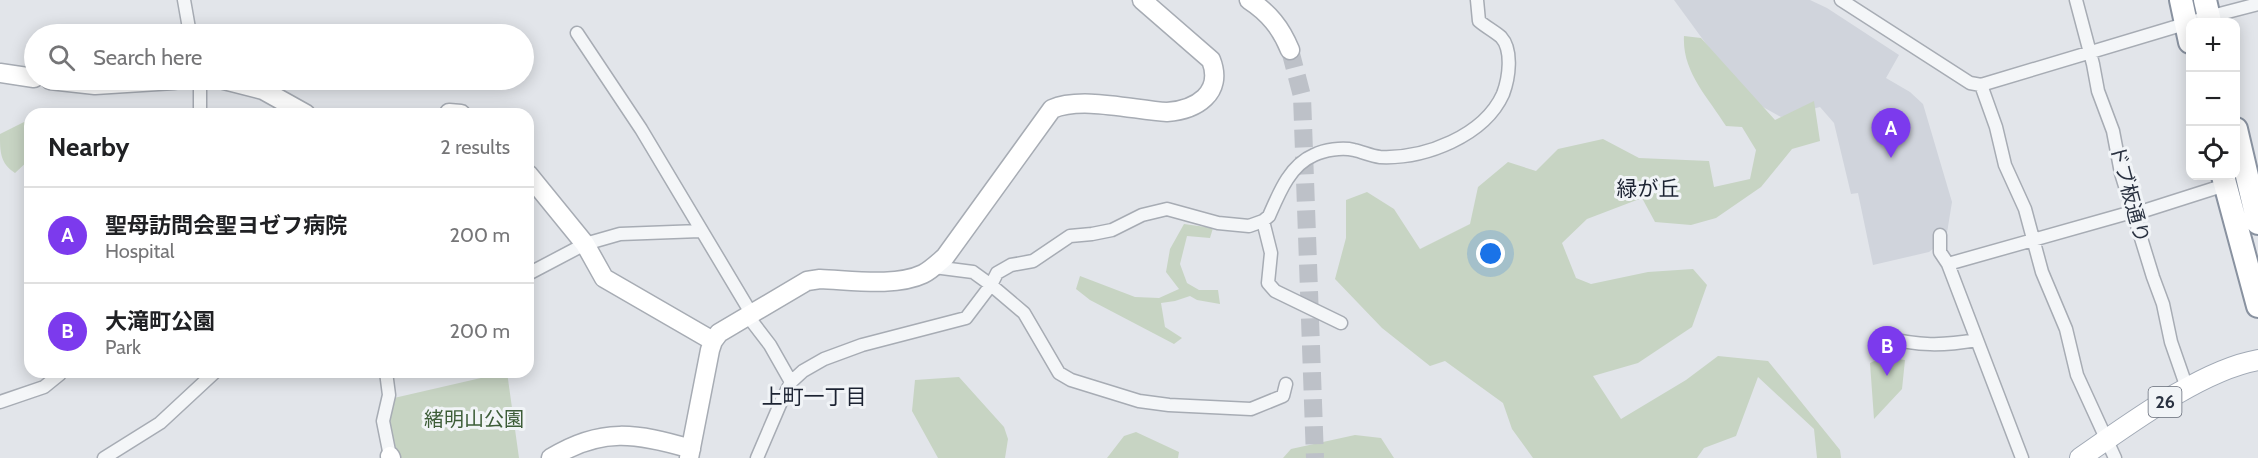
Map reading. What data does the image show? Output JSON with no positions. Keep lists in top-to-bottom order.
{
  "streets": {
    "main road": ["26"],
    "street": ["ドブ板通り"]
  },
  "crossings": [
    ["ドブ板通り", "26"]
  ],
  "districts": ["緑が丘", "上町一丁目"],
  "parks": ["緒明山公園"],
  "page": {
    "map_buttons": ["+", "−"],
    "search": "Search here",
    "pins": ["A", "B"],
    "heading": ["Nearby", "2 results"],
    "list": [
      {
        "mark": "A",
        "name": "聖母訪問会聖ヨゼフ病院",
        "note": "Hospital",
        "value": "200 m"
      },
      {
        "mark": "B",
        "name": "大滝町公園",
        "note": "Park",
        "value": "200 m"
      }
    ]
  }
}
